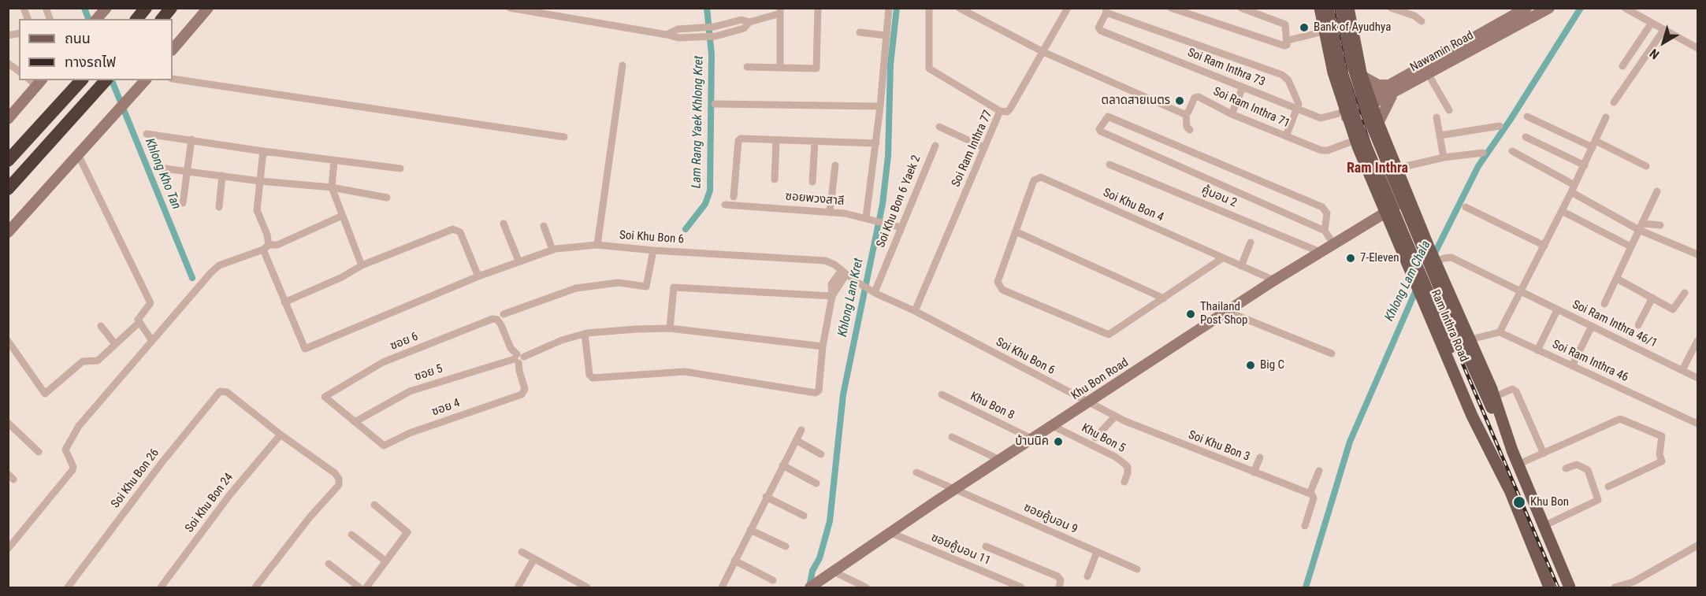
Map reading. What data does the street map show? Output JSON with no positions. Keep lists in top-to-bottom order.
{
  "streets": {
    "main road": ["Nawamin Road", "Ram Inthra Road", "Khu Bon Road"],
    "street": [
      "Soi Ram Inthra 73",
      "Soi Ram Inthra 71",
      "Soi Ram Inthra 77",
      "คู้บอน 2",
      "ซอยพวงสาลี",
      "Soi Khu Bon 6 Yaek 2",
      "Soi Khu Bon 4",
      "Soi Khu Bon 6",
      "Soi Ram Inthra 46/1",
      "ซอย 6",
      "Soi Ram Inthra 46",
      "ซอย 5",
      "Khu Bon 8",
      "ซอย 4",
      "Khu Bon 5",
      "Soi Khu Bon 3",
      "Soi Khu Bon 26",
      "Soi Khu Bon 24",
      "ซอยคู้บอน 9",
      "ซอยคู้บอน 11"
    ]
  },
  "crossings": [
    ["Nawamin Road", "Soi Ram Inthra 73"],
    ["Nawamin Road", "Ram Inthra Road"],
    ["Soi Ram Inthra 73", "Ram Inthra Road"],
    ["Soi Ram Inthra 71", "Ram Inthra Road"],
    ["Soi Ram Inthra 77", "Soi Khu Bon 6"],
    ["คู้บอน 2", "Khu Bon Road"],
    ["ซอยพวงสาลี", "Soi Khu Bon 6 Yaek 2"],
    ["Soi Khu Bon 6 Yaek 2", "Soi Khu Bon 6"],
    ["Soi Khu Bon 4", "Khu Bon Road"],
    ["Soi Khu Bon 6", "Khu Bon Road"],
    ["Soi Khu Bon 6", "Soi Khu Bon 3"],
    ["Soi Ram Inthra 46/1", "Ram Inthra Road"],
    ["Ram Inthra Road", "Khu Bon Road"],
    ["ซอย 6", "ซอย 5"],
    ["ซอย 6", "ซอย 4"],
    ["ซอย 5", "ซอย 4"],
    ["Khu Bon Road", "Khu Bon 8"],
    ["Khu Bon Road", "Khu Bon 5"],
    ["Khu Bon Road", "Soi Khu Bon 3"],
    ["Khu Bon Road", "ซอยคู้บอน 9"],
    ["Khu Bon Road", "ซอยคู้บอน 11"],
    ["Soi Khu Bon 26", "Soi Khu Bon 24"]
  ],
  "districts": ["Ram Inthra"],
  "water": [
    "Lam Rang Yaek Khlong Kret",
    "Khlong Kho Tan",
    "Khlong Lam Chala",
    "Khlong Lam Kret"
  ],
  "places": [
    "Bank of Ayudhya",
    "ตลาดสายเนตร",
    "7-Eleven",
    "Thailand Post Shop",
    "Big C",
    "บ้านนิค",
    "Khu Bon"
  ],
  "legend": ["ถนน", "ทางรถไฟ"],
  "north": "bottom left"
}
